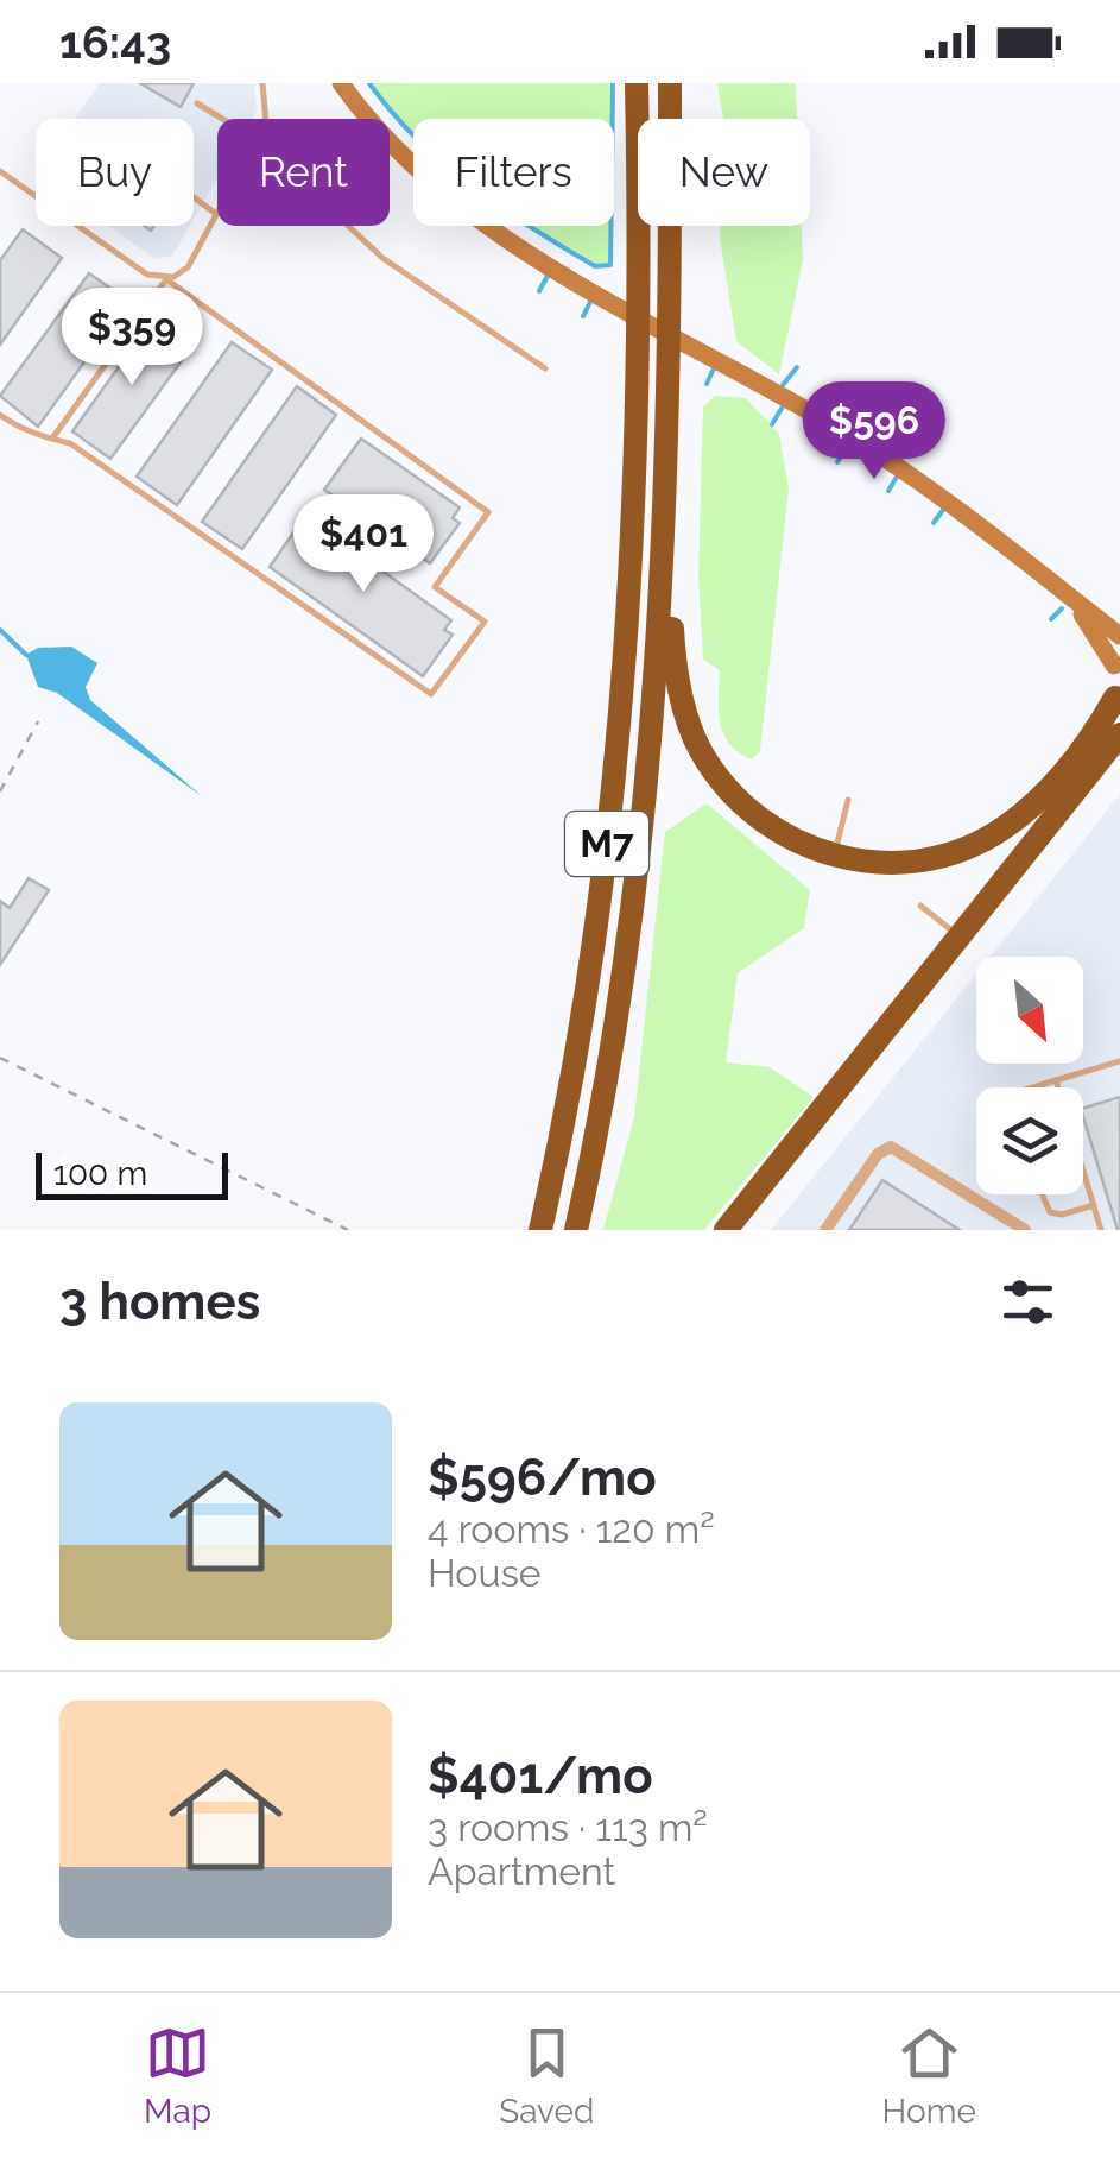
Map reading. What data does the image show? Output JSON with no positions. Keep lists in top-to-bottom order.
{
  "streets": {
    "highway": ["M7"]
  },
  "scale_bar": "100 m",
  "north": "bottom right",
  "page": {
    "status": "16:43",
    "chip": [
      "Buy",
      "Rent",
      "Filters",
      "New"
    ],
    "price": ["$359", "$596", "$401"],
    "scale": "100 m",
    "heading": "3 homes",
    "list": [
      {
        "name": "$596/mo",
        "note": "4 rooms · 120 m² · House"
      },
      {
        "name": "$401/mo",
        "note": "3 rooms · 113 m² · Apartment"
      }
    ],
    "tabs": ["Map", "Saved", "Home"]
  }
}
